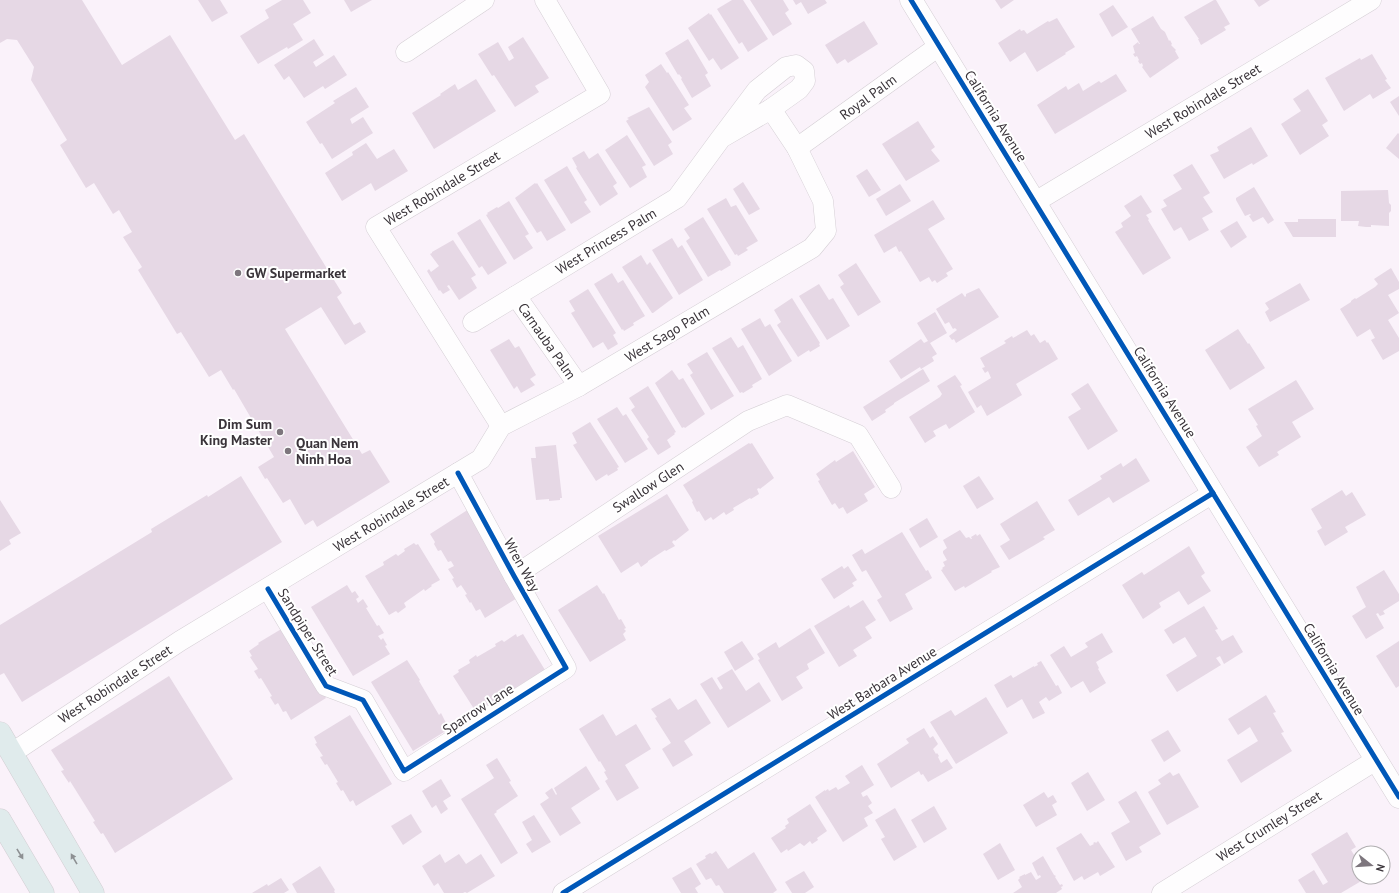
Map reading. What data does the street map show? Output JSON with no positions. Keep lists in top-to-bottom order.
{
  "streets": {
    "street": [
      "Royal Palm",
      "West Robindale Street",
      "California Avenue",
      "West Princess Palm",
      "West Sago Palm",
      "Carnauba Palm",
      "Swallow Glen",
      "Wren Way",
      "Sandpiper Street",
      "West Barbara Avenue",
      "Sparrow Lane",
      "West Crumley Street"
    ]
  },
  "crossings": [
    ["Royal Palm", "California Avenue"],
    ["Royal Palm", "West Sago Palm"],
    ["West Robindale Street", "California Avenue"],
    ["West Robindale Street", "West Sago Palm"],
    ["West Robindale Street", "Wren Way"],
    ["West Robindale Street", "Sandpiper Street"],
    ["California Avenue", "West Barbara Avenue"],
    ["California Avenue", "West Crumley Street"],
    ["West Princess Palm", "Carnauba Palm"],
    ["West Sago Palm", "Carnauba Palm"],
    ["Swallow Glen", "Wren Way"],
    ["Wren Way", "Sparrow Lane"],
    ["Sandpiper Street", "Sparrow Lane"]
  ],
  "places": ["GW Supermarket", "Dim Sum King Master", "Quan Nem Ninh Hoa"],
  "north": "right"
}
